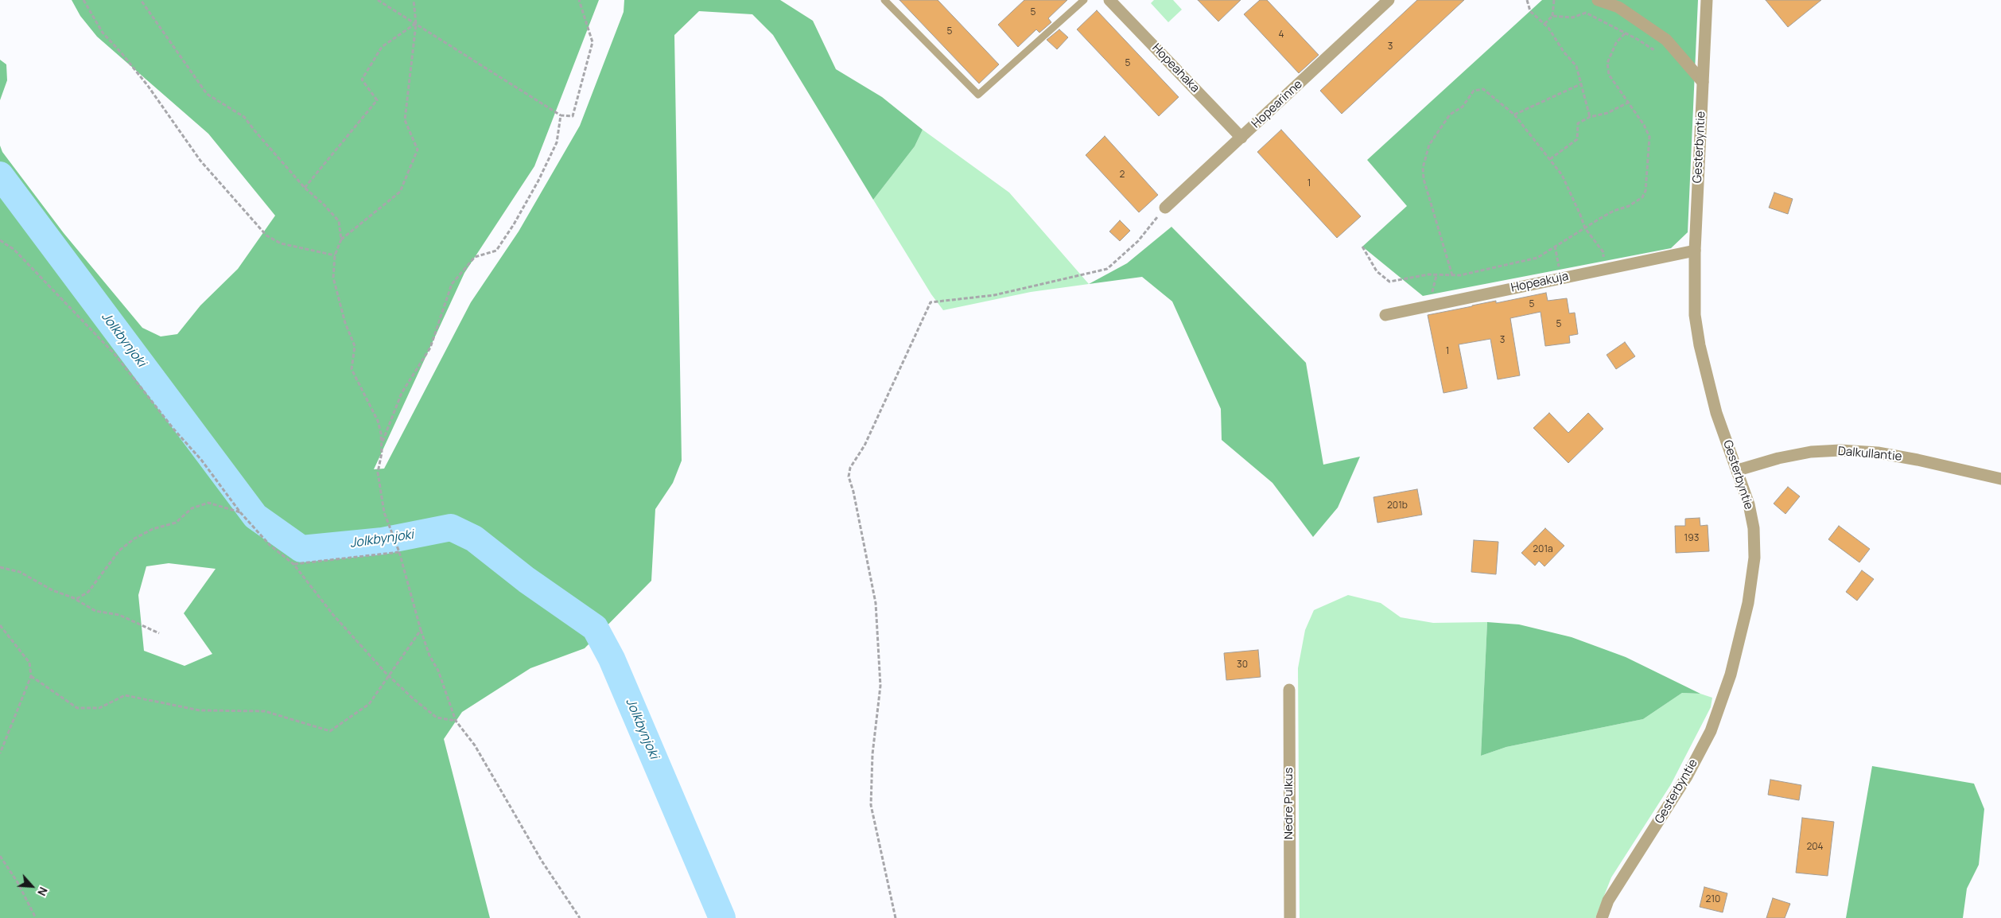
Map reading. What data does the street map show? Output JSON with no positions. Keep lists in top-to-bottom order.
{
  "streets": {
    "street": [
      "Hopeahaka",
      "Hopearinne",
      "Gesterbyntie",
      "Hopeakuja",
      "Dalkullantie",
      "Nedre Pulkus"
    ]
  },
  "crossings": [
    ["Hopeahaka", "Hopearinne"],
    ["Gesterbyntie", "Hopeakuja"],
    ["Gesterbyntie", "Dalkullantie"]
  ],
  "water": ["Jolkbynjoki"],
  "house_numbers": [
    "5",
    "5",
    "4",
    "3",
    "5",
    "2",
    "1",
    "5",
    "5",
    "3",
    "1",
    "201b",
    "193",
    "201a",
    "30",
    "204",
    "210"
  ],
  "north": "bottom right"
}
